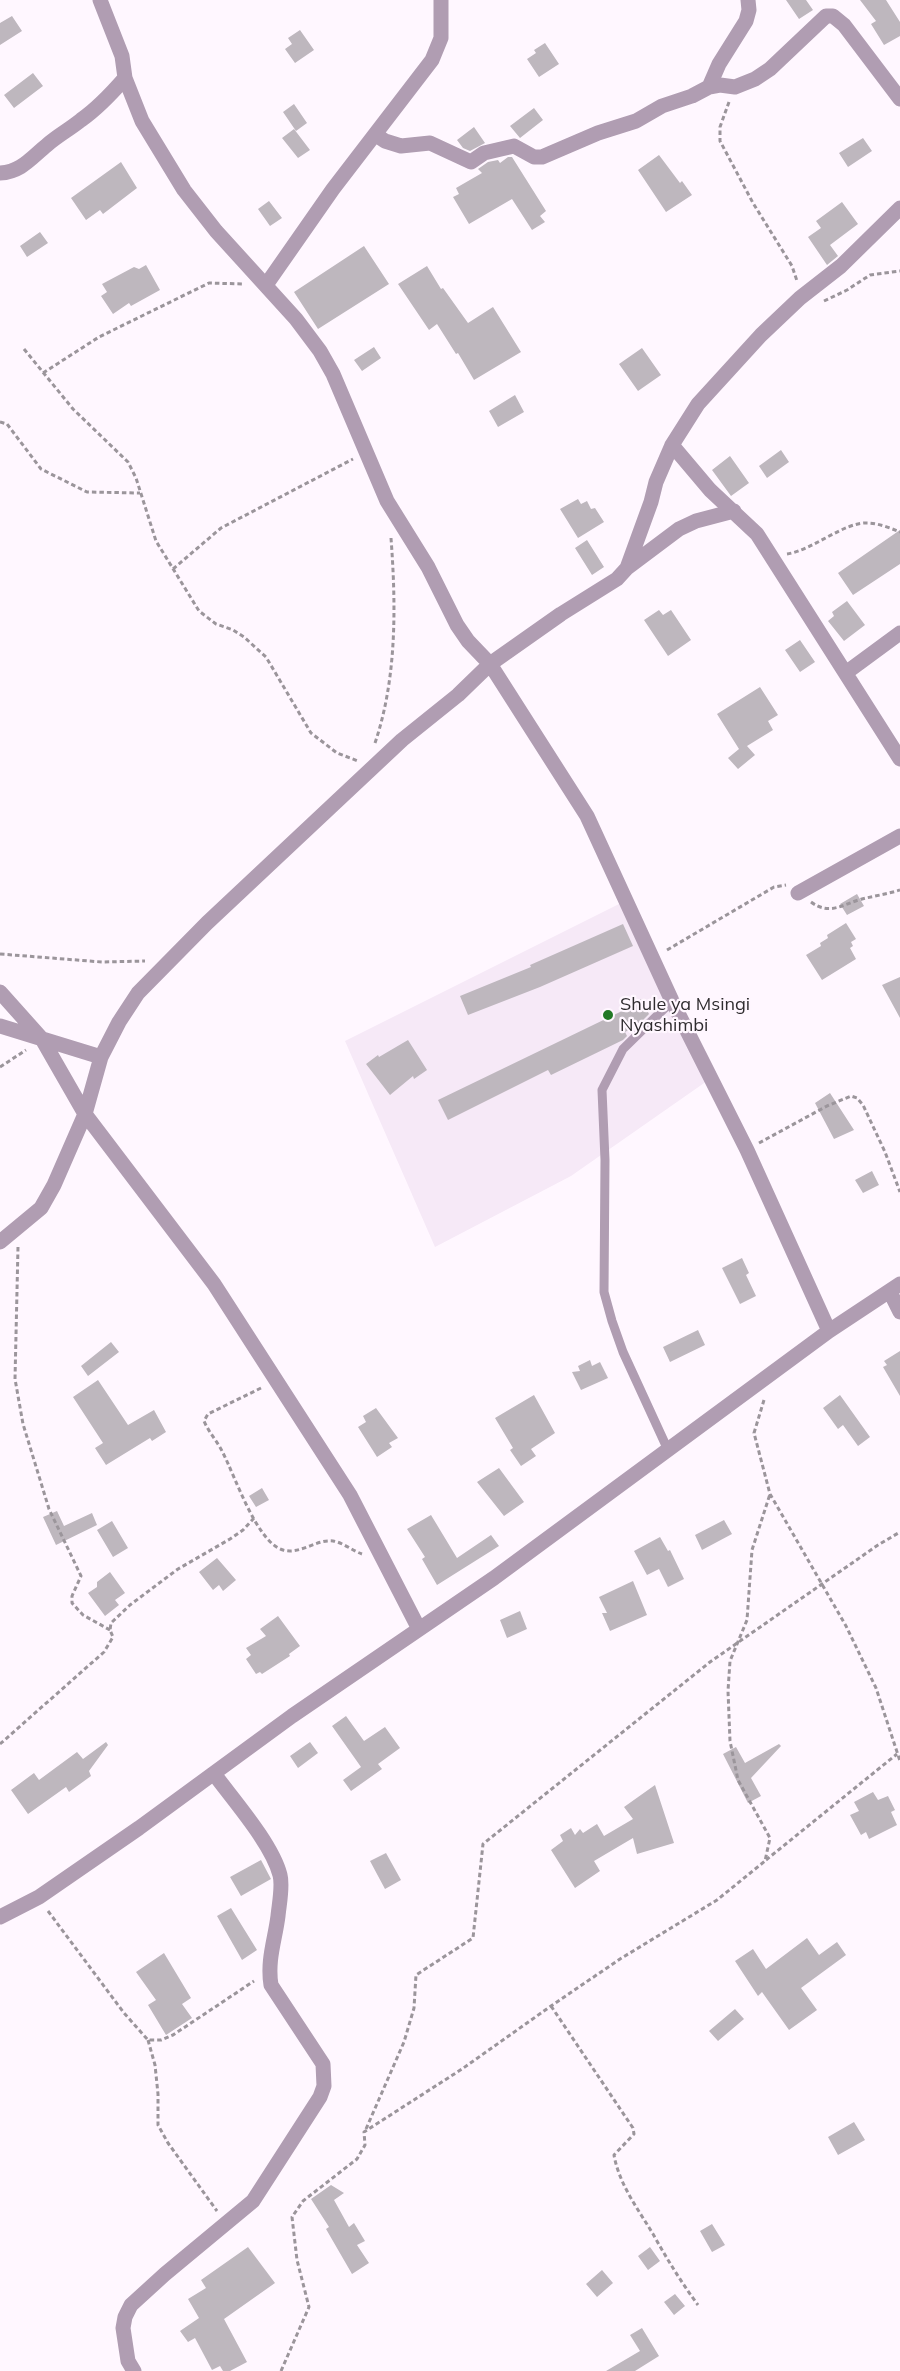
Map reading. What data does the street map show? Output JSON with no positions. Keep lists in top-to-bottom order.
{
  "places": ["Shule ya Msingi Nyashimbi"]
}
